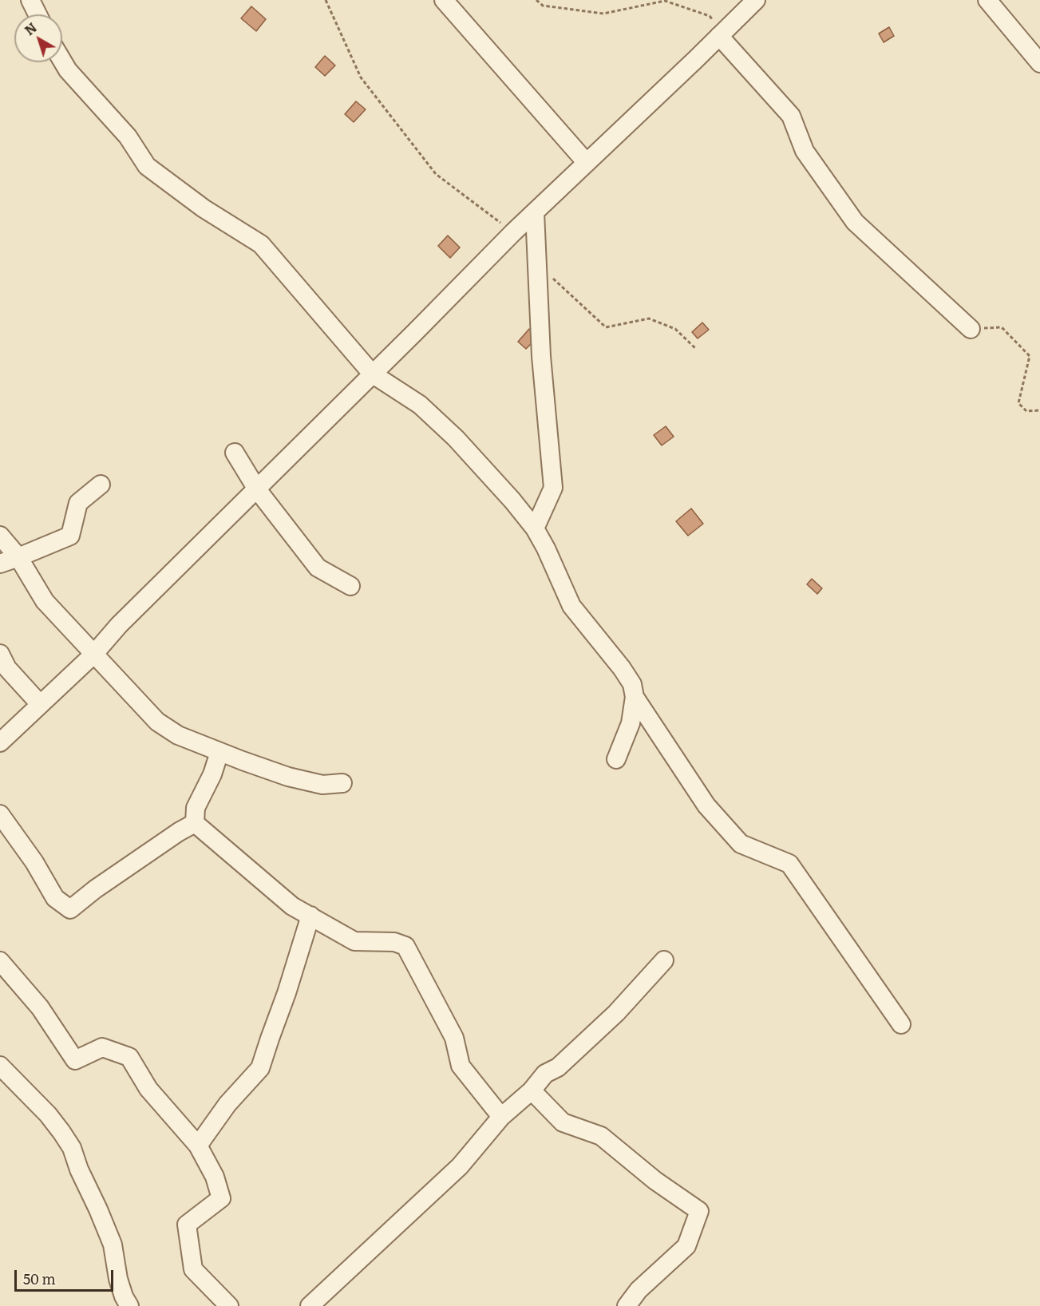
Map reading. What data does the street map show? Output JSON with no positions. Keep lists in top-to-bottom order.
{
  "scale_bar": "50 m",
  "north": "top left"
}
